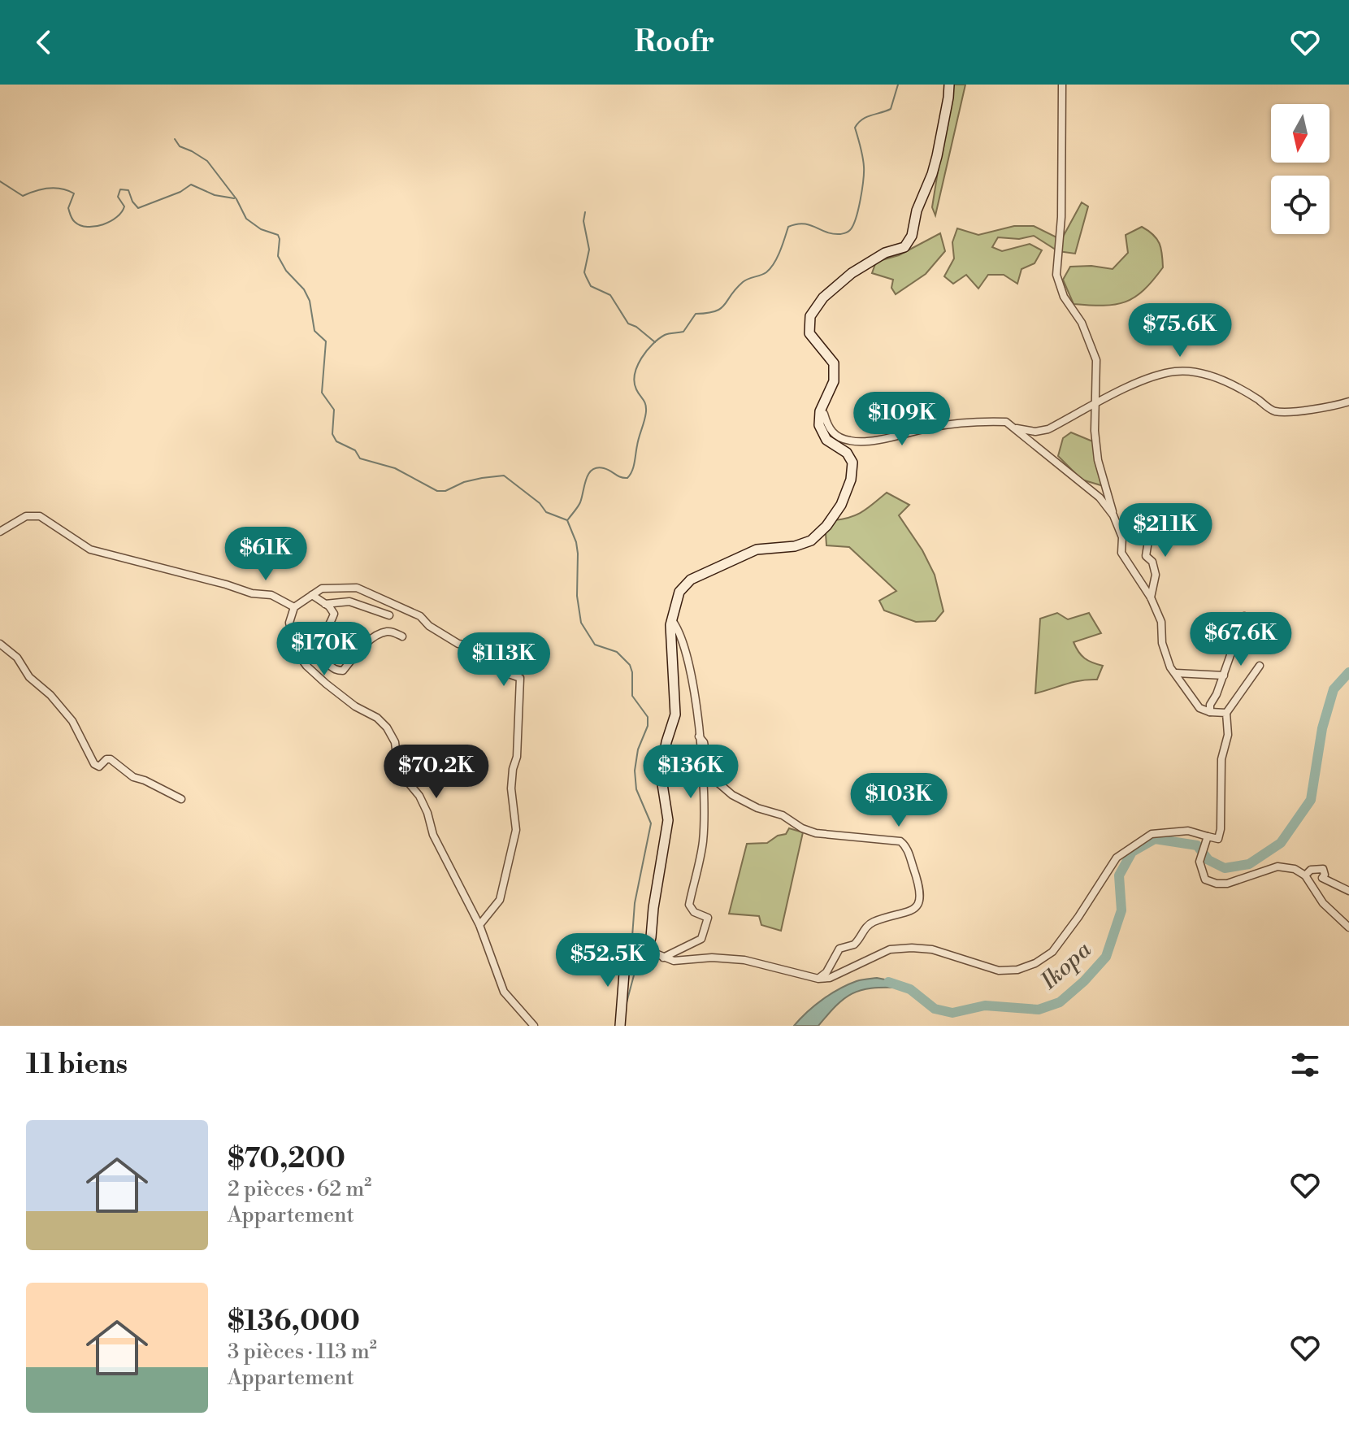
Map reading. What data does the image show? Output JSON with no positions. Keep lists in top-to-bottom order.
{
  "water": ["Ikopa"],
  "north": "bottom",
  "page": {
    "header": "Roofr",
    "price": [
      "$75.6K",
      "$109K",
      "$211K",
      "$61K",
      "$67.6K",
      "$170K",
      "$113K",
      "$70.2K",
      "$136K",
      "$103K",
      "$52.5K"
    ],
    "heading": "11 biens",
    "list": [
      {
        "name": "$70,200",
        "note": "2 pièces · 62 m² · Appartement"
      },
      {
        "name": "$136,000",
        "note": "3 pièces · 113 m² · Appartement"
      }
    ]
  }
}
